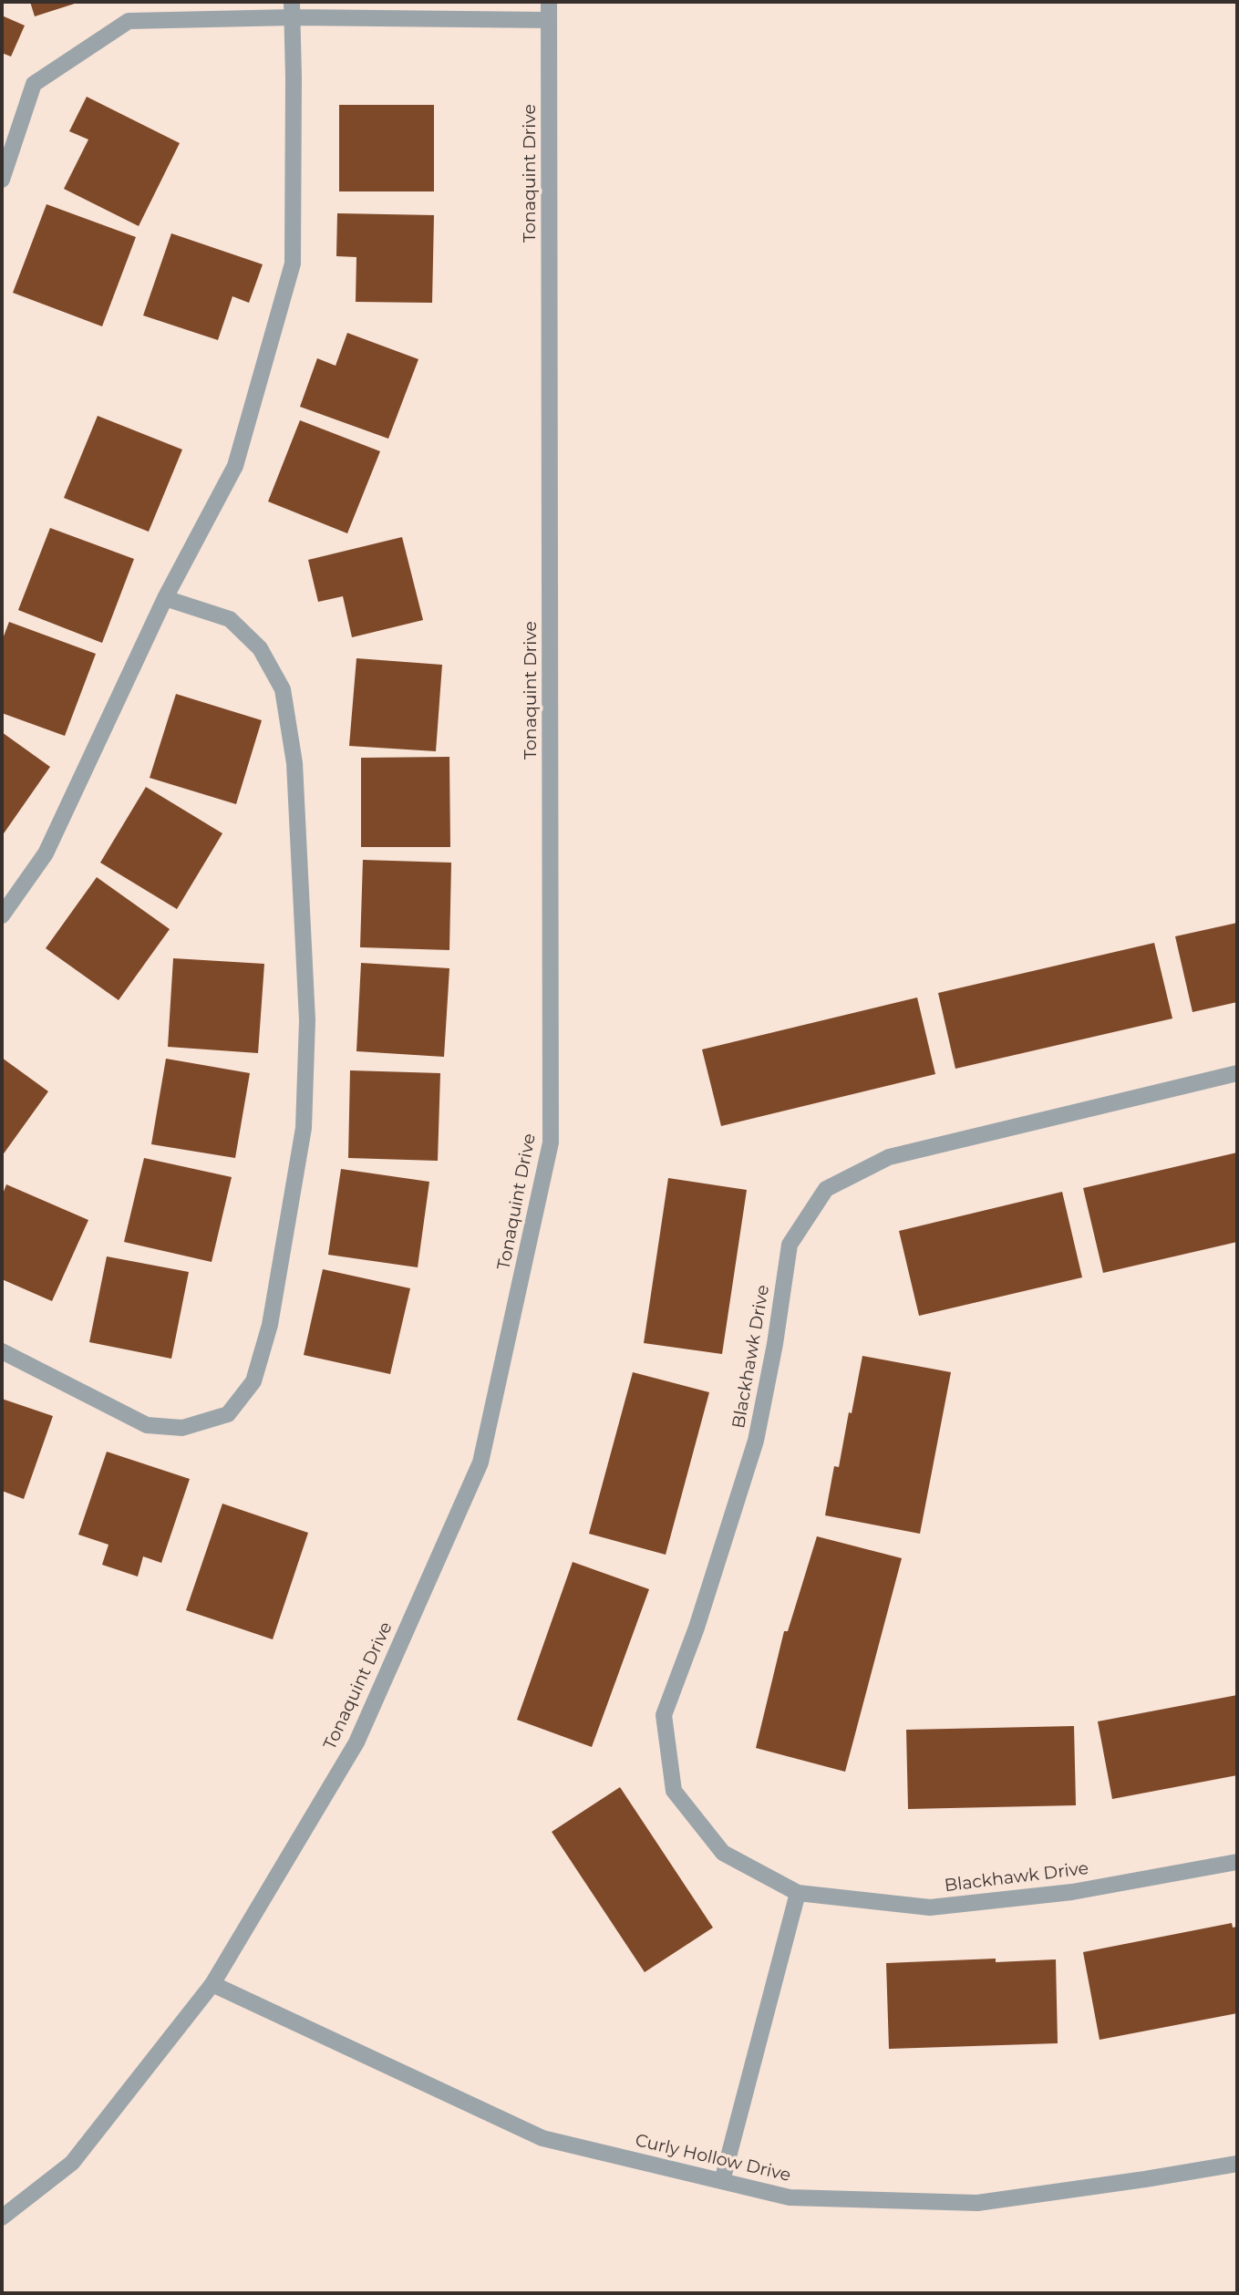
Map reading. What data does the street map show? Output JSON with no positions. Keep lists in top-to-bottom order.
{
  "streets": {
    "street": ["Tonaquint Drive", "Blackhawk Drive", "Curly Hollow Drive"]
  },
  "crossings": [
    ["Tonaquint Drive", "Curly Hollow Drive"]
  ]
}
